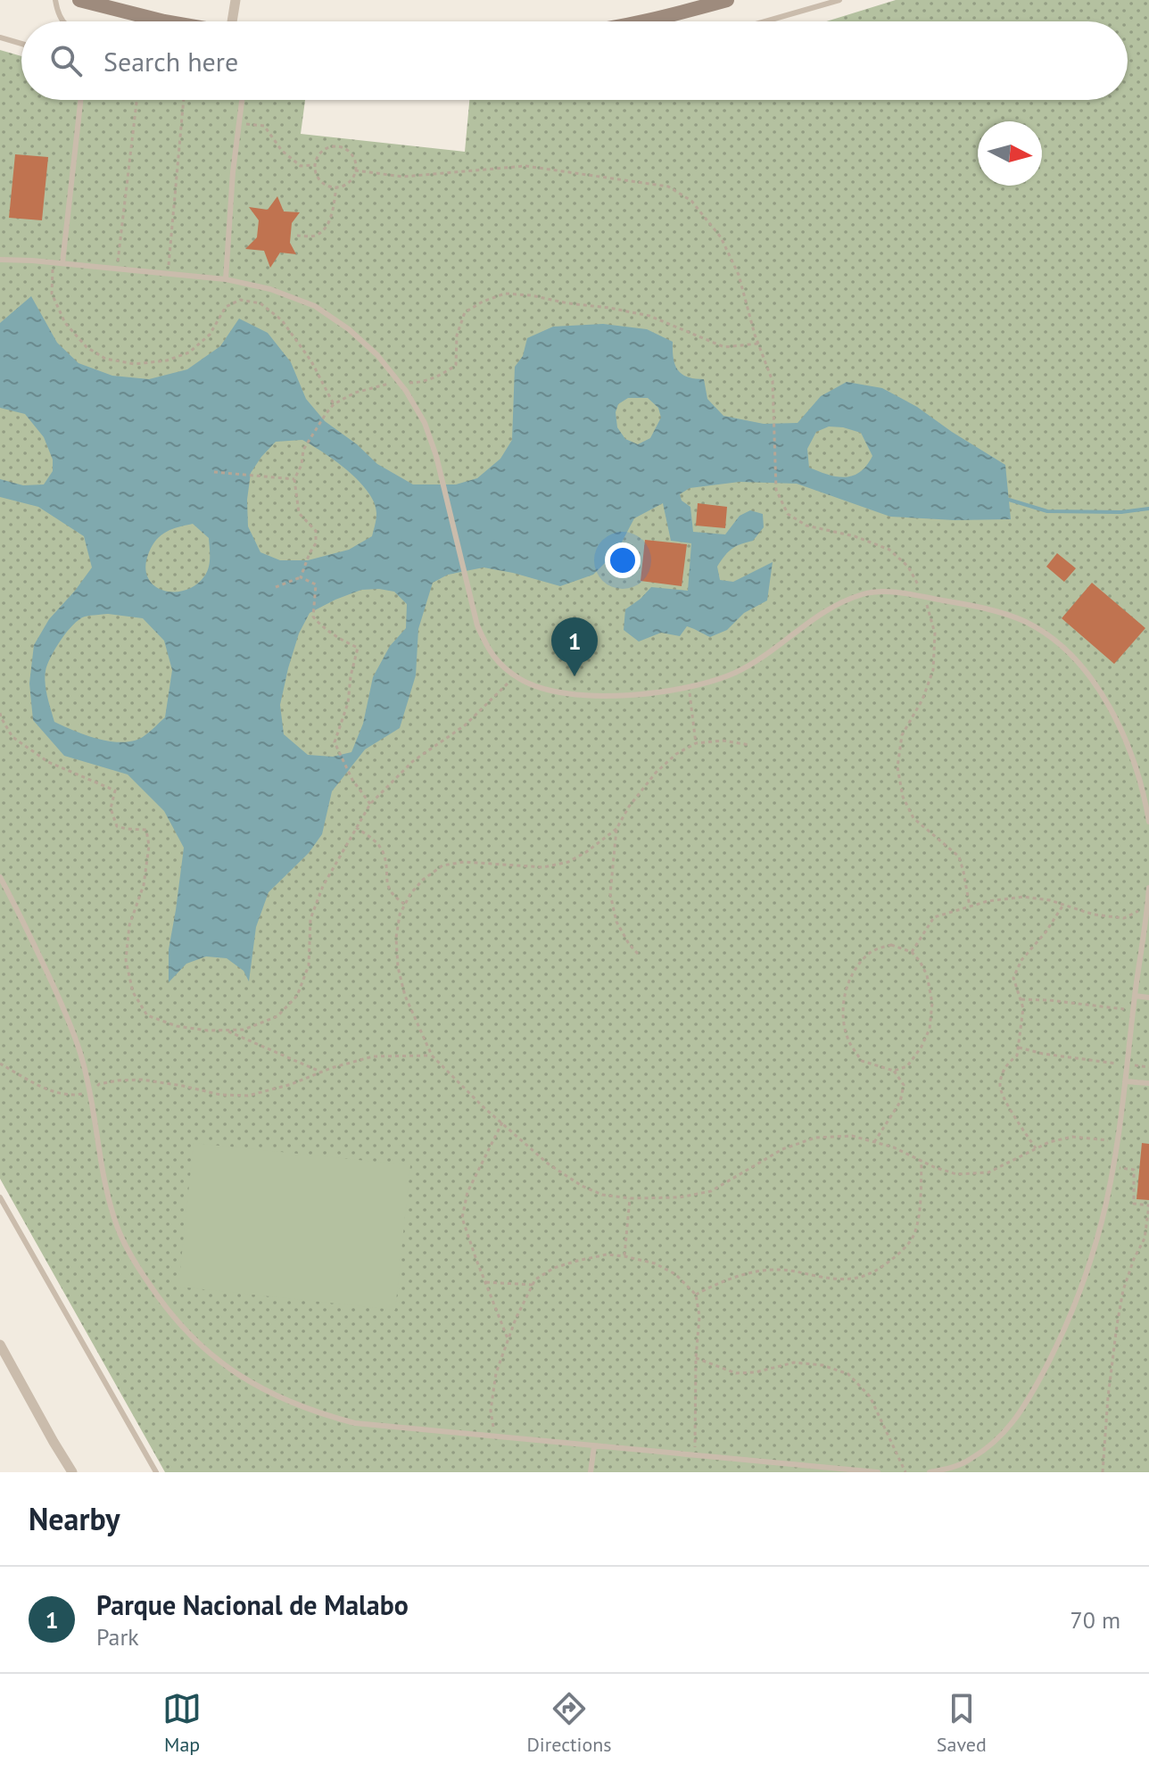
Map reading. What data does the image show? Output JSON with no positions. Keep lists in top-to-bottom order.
{
  "north": "right",
  "page": {
    "search": "Search here",
    "pins": "1",
    "heading": "Nearby",
    "list": [
      {
        "mark": "1",
        "name": "Parque Nacional de Malabo",
        "note": "Park",
        "value": "70 m"
      }
    ],
    "nav": ["Map", "Directions", "Saved"]
  }
}
